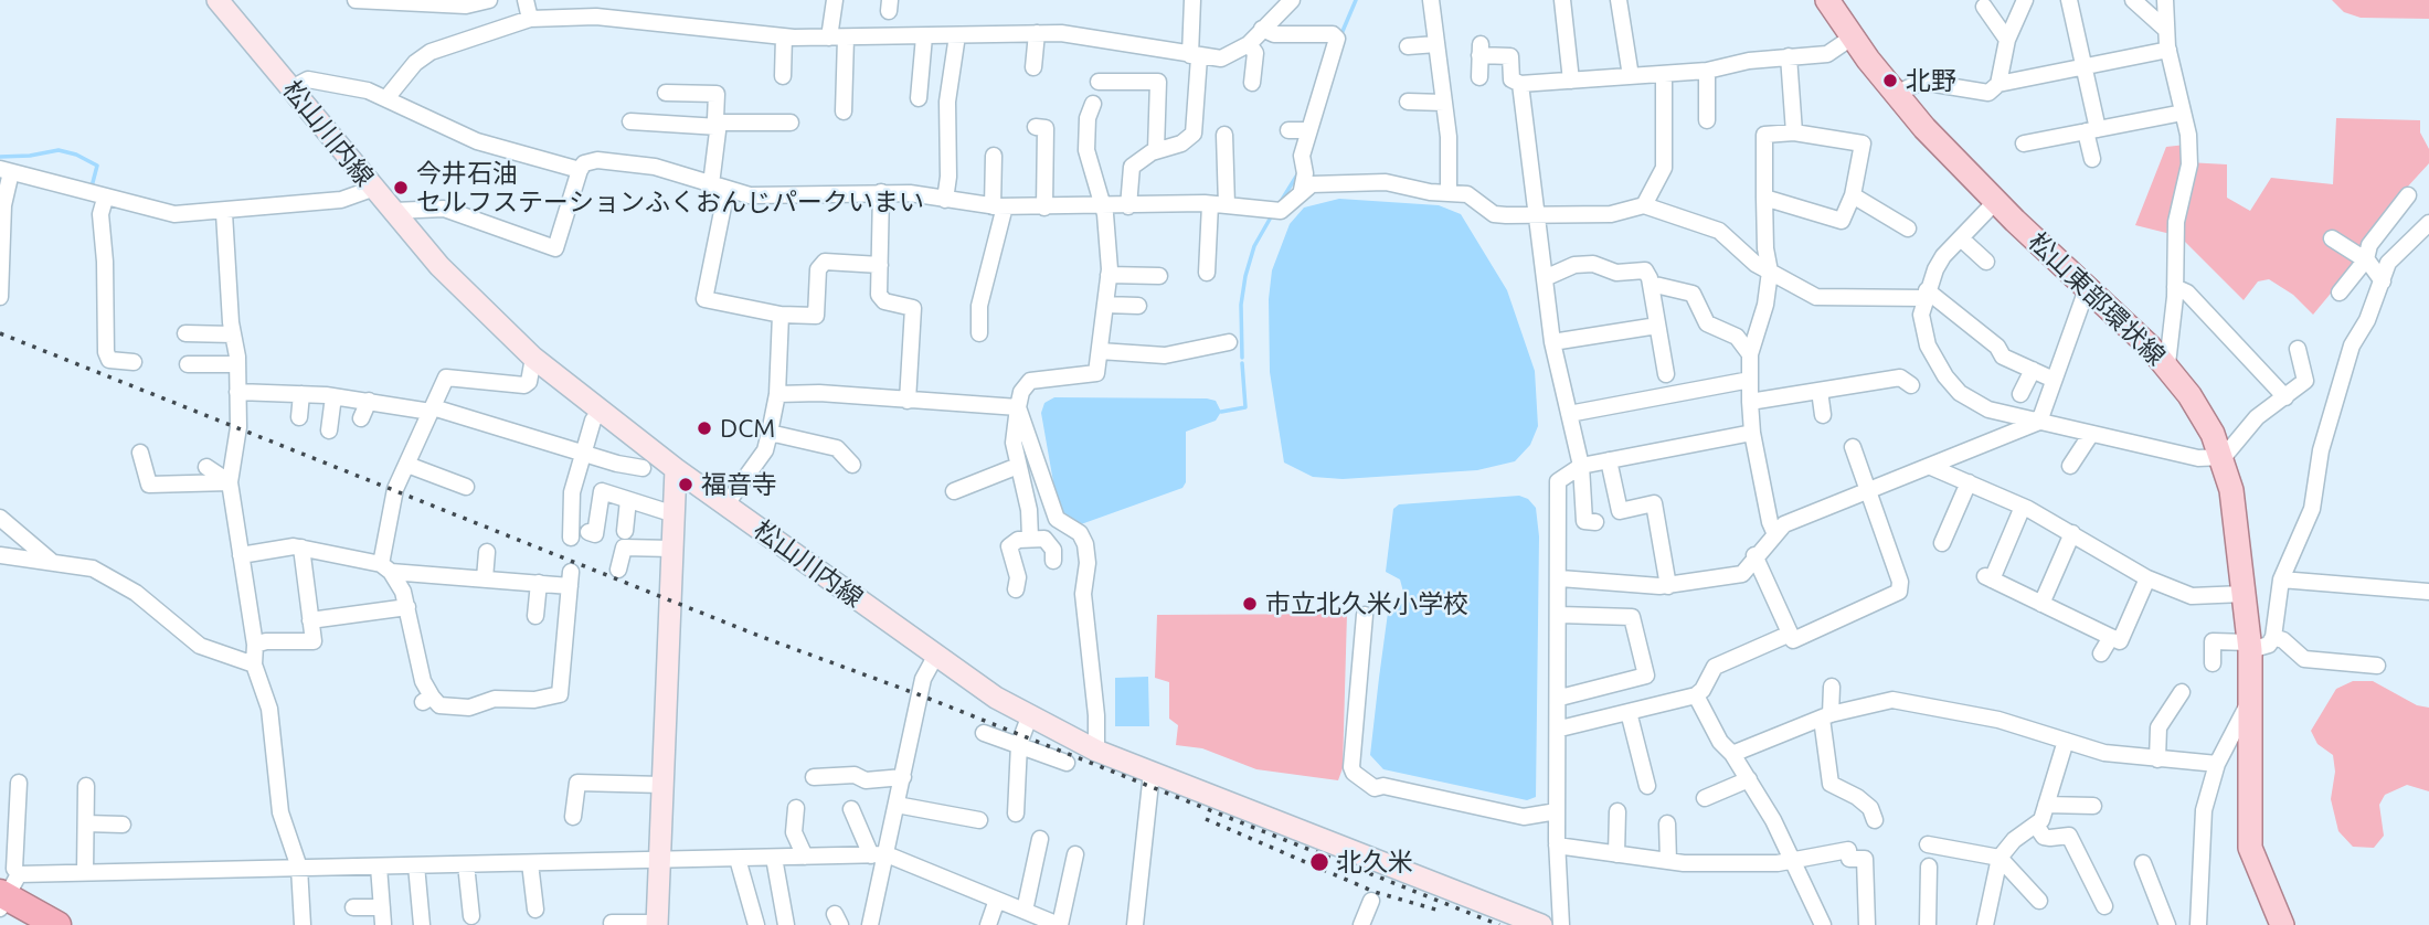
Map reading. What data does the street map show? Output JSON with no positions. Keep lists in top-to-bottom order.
{
  "streets": {
    "main road": ["松山川内線", "松山東部環状線"]
  },
  "places": [
    "北野",
    "今井石油 セルフステーションふくおんじパークいまい",
    "DCM",
    "福音寺",
    "市立北久米小学校",
    "北久米"
  ]
}
